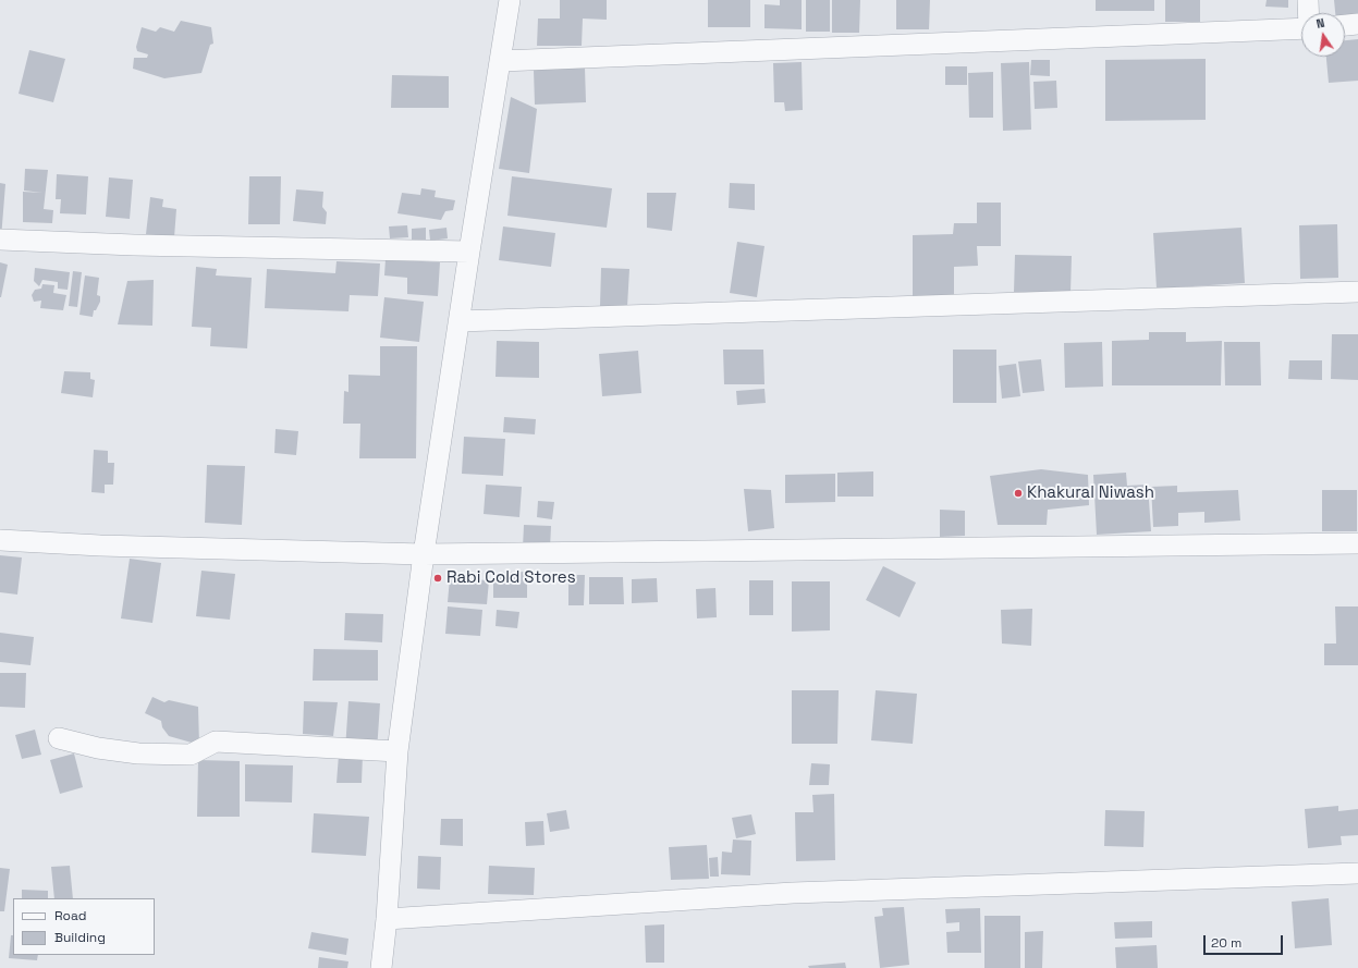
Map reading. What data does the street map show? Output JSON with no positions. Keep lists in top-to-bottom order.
{
  "places": ["Khakural Niwash", "Rabi Cold Stores"],
  "legend": ["Road", "Building"],
  "scale_bar": "20 m",
  "north": "top"
}
